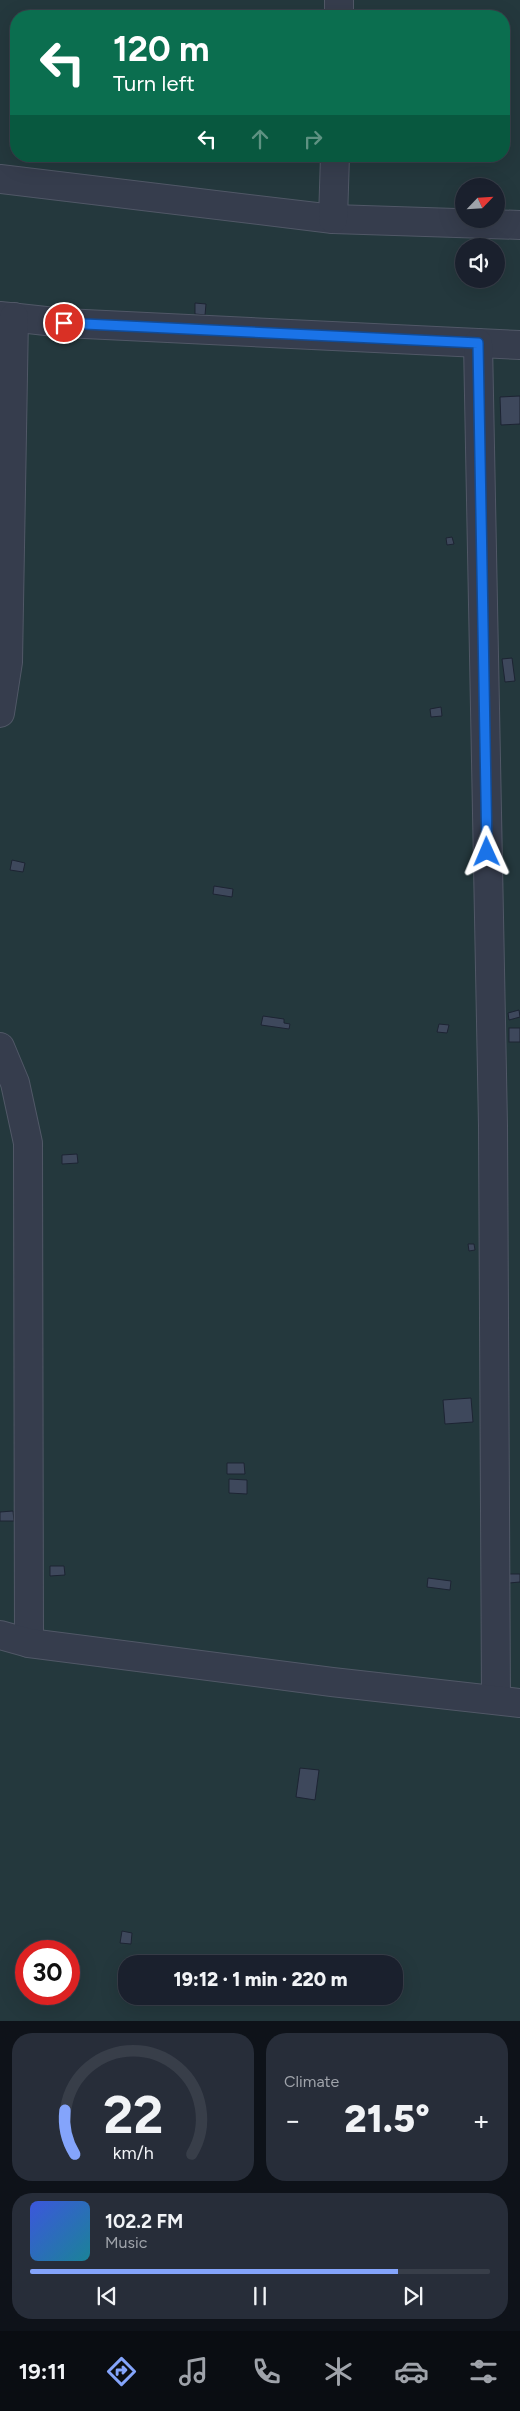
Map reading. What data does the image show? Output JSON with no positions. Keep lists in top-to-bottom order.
{
  "north": "top right",
  "page": {
    "turn": ["120 m", "Turn left"],
    "limit": "30",
    "trip": "19:12 · 1 min · 220 m",
    "tile": "Climate",
    "heat": ["−", "21.5°", "+"],
    "song": ["102.2 FM", "Music"],
    "tabs": "19:11",
    "gauge": ["22", "km/h"]
  }
}
